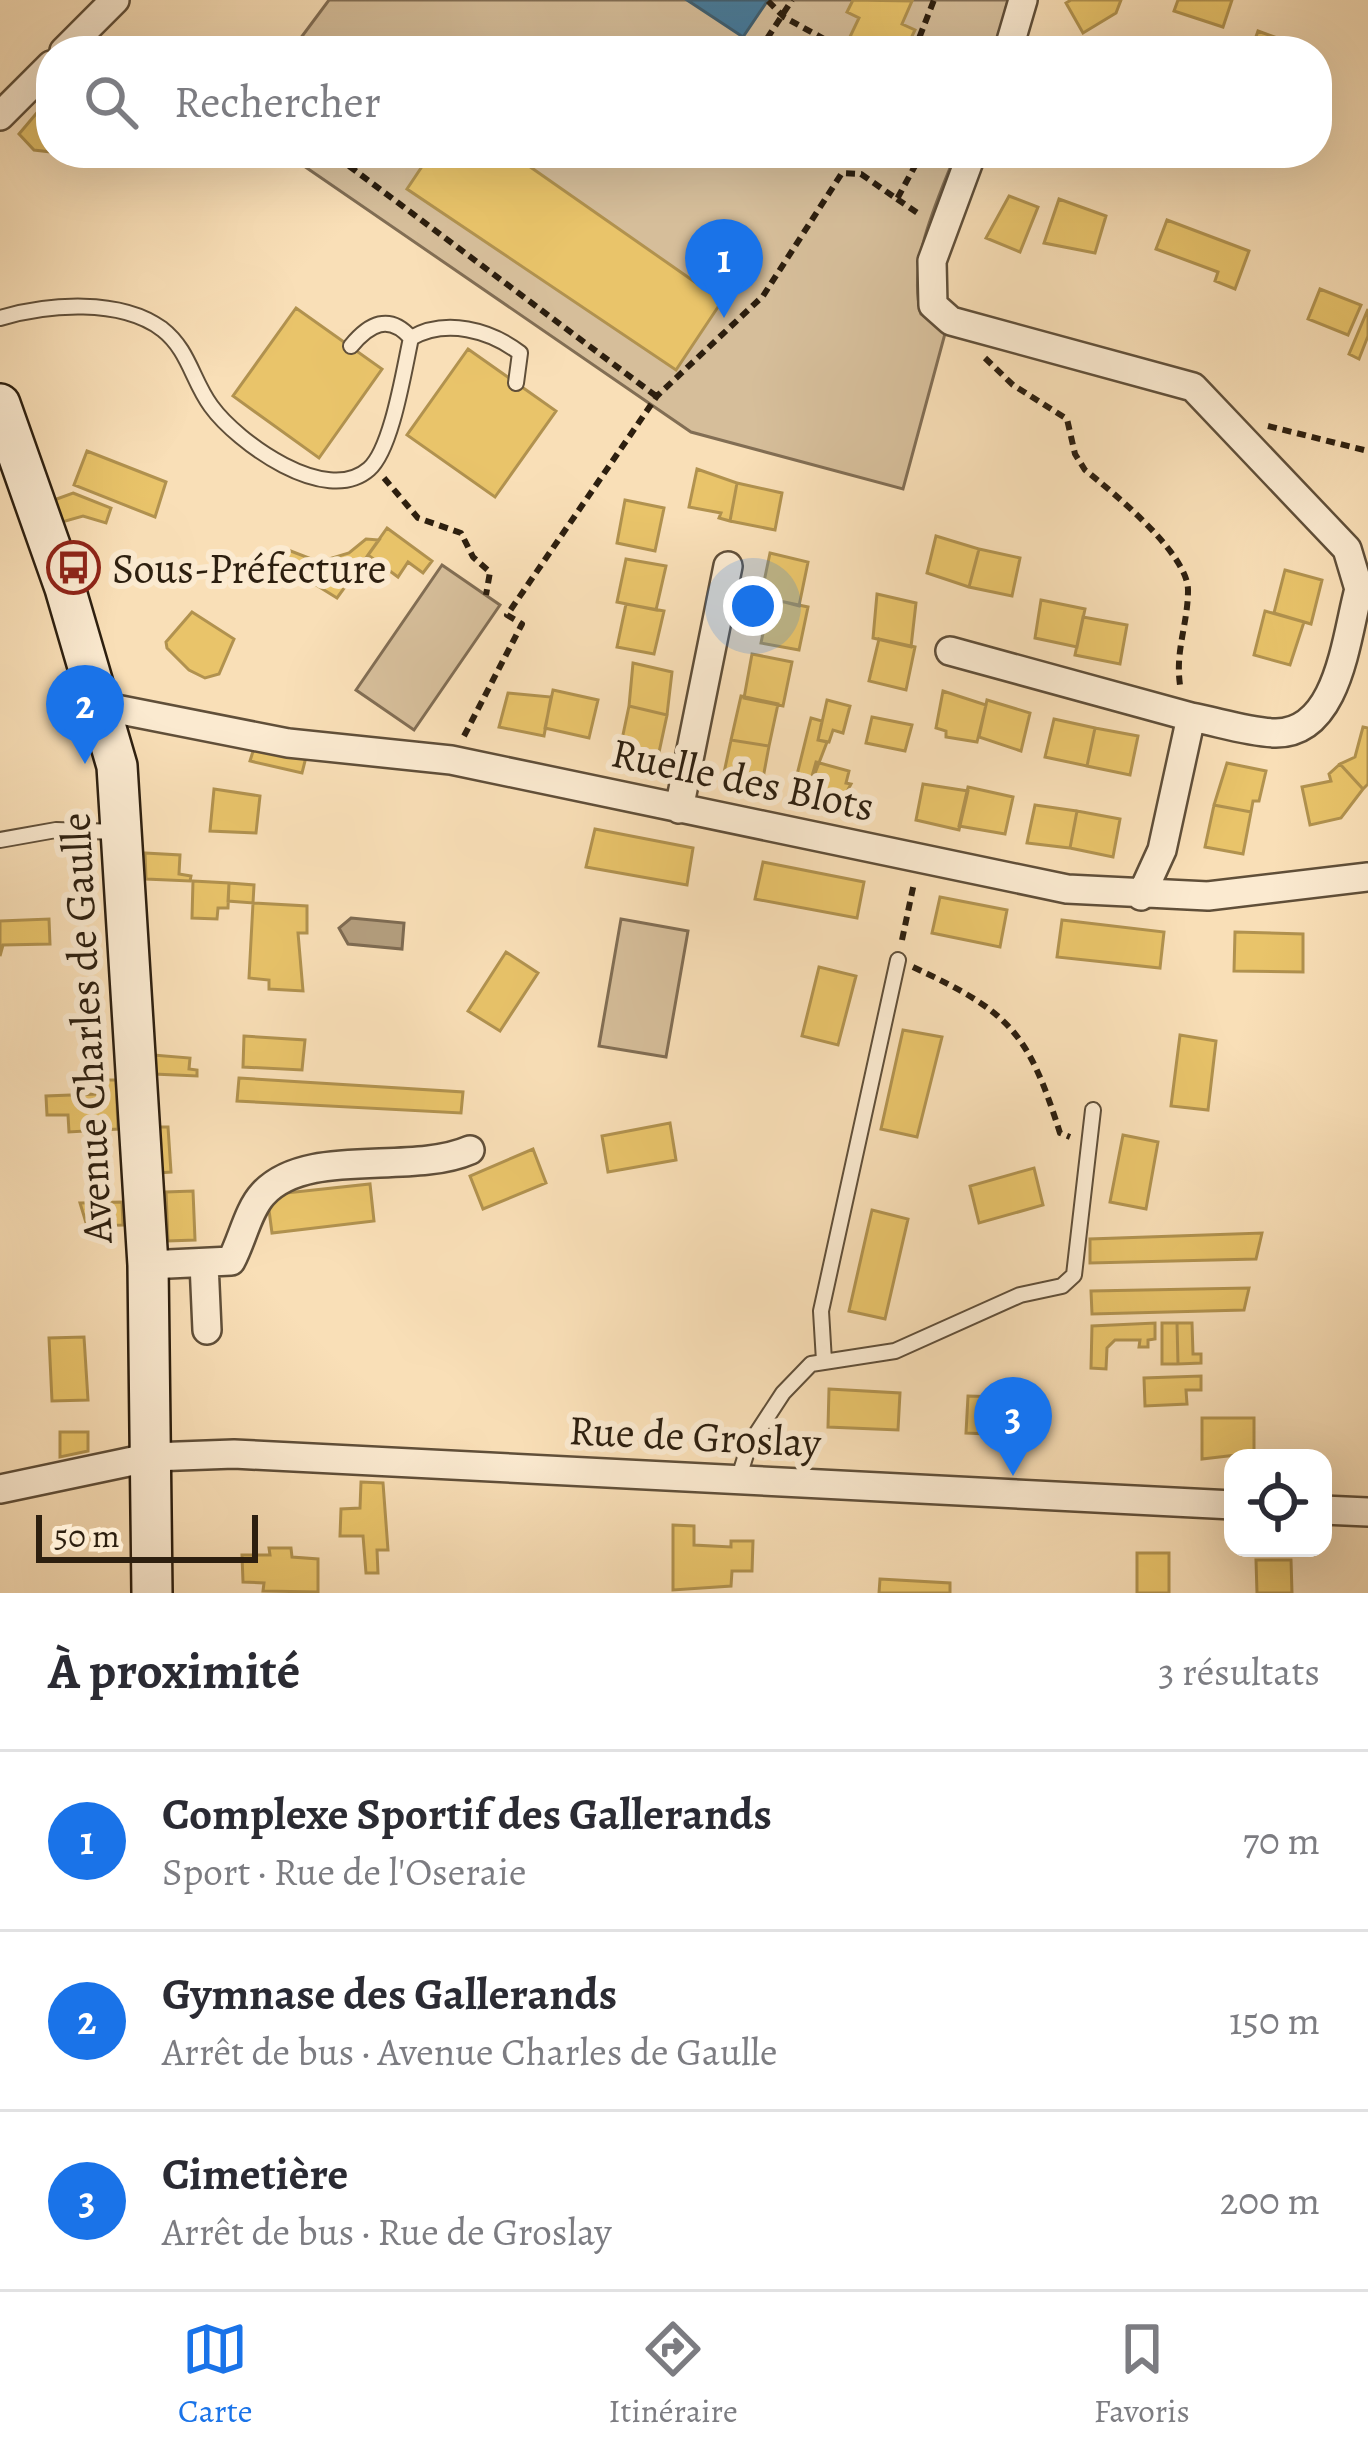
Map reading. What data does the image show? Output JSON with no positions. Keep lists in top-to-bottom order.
{
  "streets": {
    "main road": ["Avenue Charles de Gaulle"],
    "street": ["Ruelle des Blots", "Rue de Groslay"]
  },
  "crossings": [
    ["Ruelle des Blots", "Avenue Charles de Gaulle"],
    ["Avenue Charles de Gaulle", "Rue de Groslay"]
  ],
  "places": {
    "bus stop": ["Sous-Préfecture"]
  },
  "scale_bar": "50 m",
  "page": {
    "search": "Rechercher",
    "pins": ["1", "2", "3"],
    "scale": "50 m",
    "heading": ["À proximité", "3 résultats"],
    "list": [
      {
        "mark": "1",
        "name": "Complexe Sportif des Gallerands",
        "note": "Sport · Rue de l'Oseraie",
        "value": "70 m"
      },
      {
        "mark": "2",
        "name": "Gymnase des Gallerands",
        "note": "Arrêt de bus · Avenue Charles de Gaulle",
        "value": "150 m"
      },
      {
        "mark": "3",
        "name": "Cimetière",
        "note": "Arrêt de bus · Rue de Groslay",
        "value": "200 m"
      }
    ],
    "nav": ["Carte", "Itinéraire", "Favoris"]
  }
}
